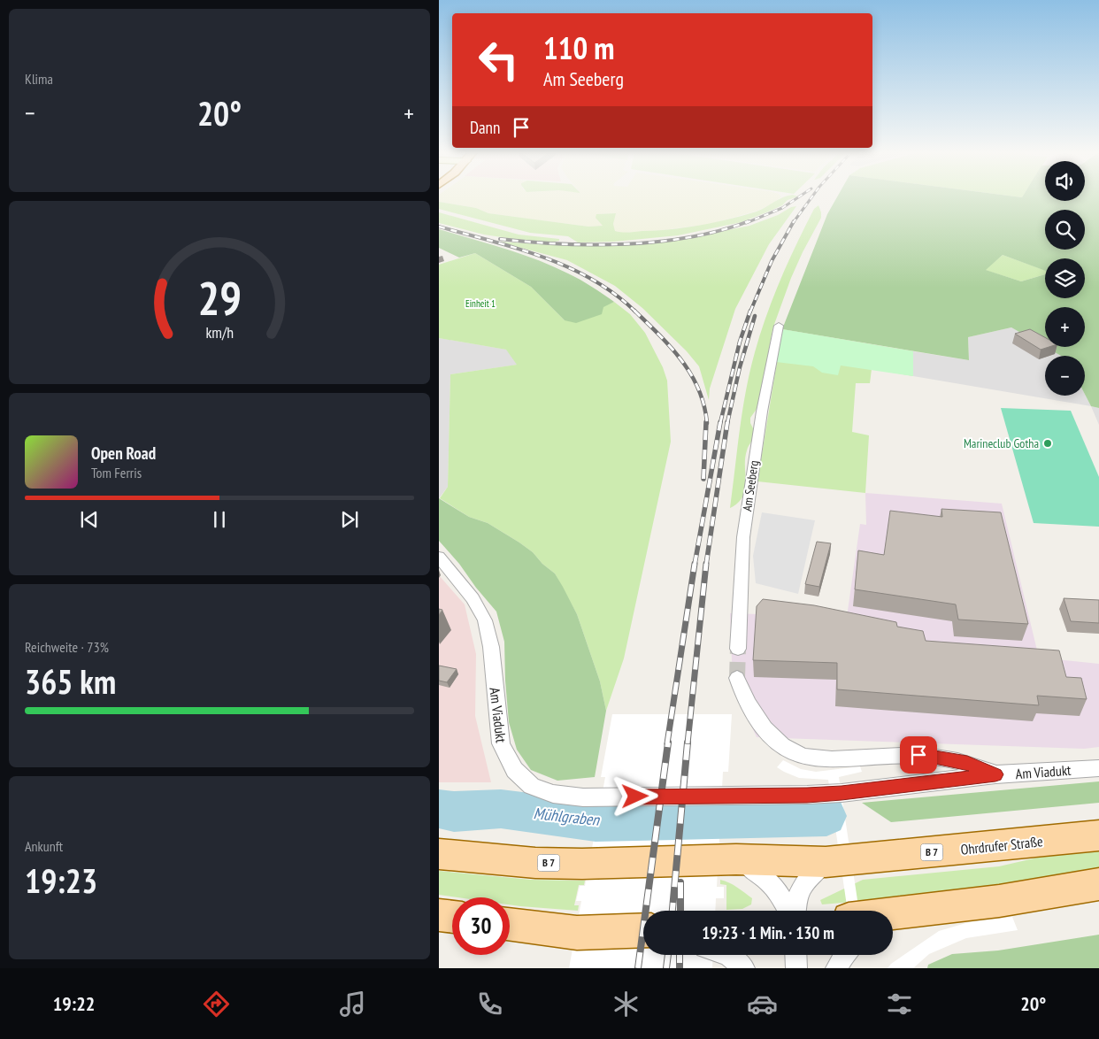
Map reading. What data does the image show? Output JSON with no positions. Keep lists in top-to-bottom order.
{
  "streets": {
    "main road": ["Ohrdrufer Straße", "B 7"],
    "street": ["Am Seeberg", "Am Viadukt"]
  },
  "water": ["Mühlgraben"],
  "parks": ["Einheit 1"],
  "places": ["Marineclub Gotha"],
  "page": {
    "tile": [
      "Klima",
      ["Reichweite · 73%", "365 km"],
      ["Ankunft", "19:23"]
    ],
    "turn": ["110 m", "Am Seeberg"],
    "heat": ["−", "20°", "+"],
    "then": "Dann",
    "map_buttons": ["+", "−"],
    "song": ["Open Road", "Tom Ferris"],
    "limit": "30",
    "trip": "19:23 · 1 Min. · 130 m",
    "tabs": ["19:22", "20°"],
    "gauge": ["29", "km/h"]
  }
}
